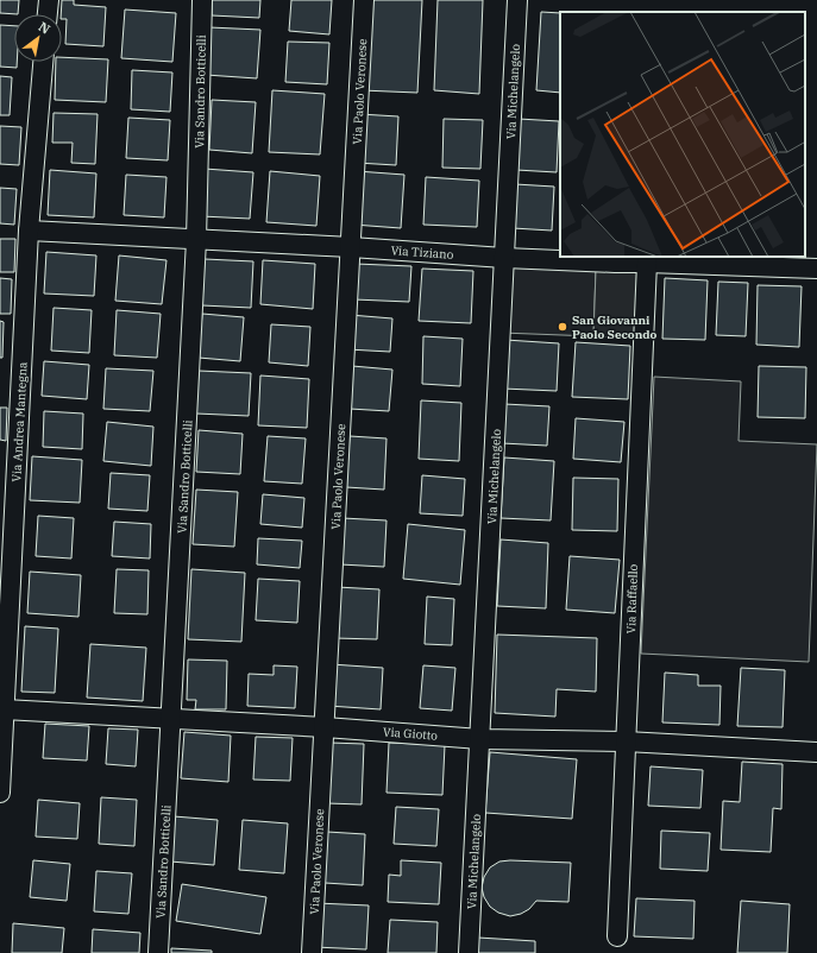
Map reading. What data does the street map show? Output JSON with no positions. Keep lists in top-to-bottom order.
{
  "streets": {
    "street": [
      "Via Sandro Botticelli",
      "Via Paolo Veronese",
      "Via Michelangelo",
      "Via Tiziano",
      "Via Andrea Mantegna",
      "Via Raffaello",
      "Via Giotto"
    ]
  },
  "crossings": [
    ["Via Sandro Botticelli", "Via Tiziano"],
    ["Via Sandro Botticelli", "Via Giotto"],
    ["Via Paolo Veronese", "Via Tiziano"],
    ["Via Paolo Veronese", "Via Giotto"],
    ["Via Michelangelo", "Via Tiziano"],
    ["Via Michelangelo", "Via Giotto"],
    ["Via Tiziano", "Via Andrea Mantegna"],
    ["Via Tiziano", "Via Raffaello"],
    ["Via Andrea Mantegna", "Via Giotto"],
    ["Via Raffaello", "Via Giotto"]
  ],
  "places": ["San Giovanni Paolo Secondo"],
  "north": "top right"
}
